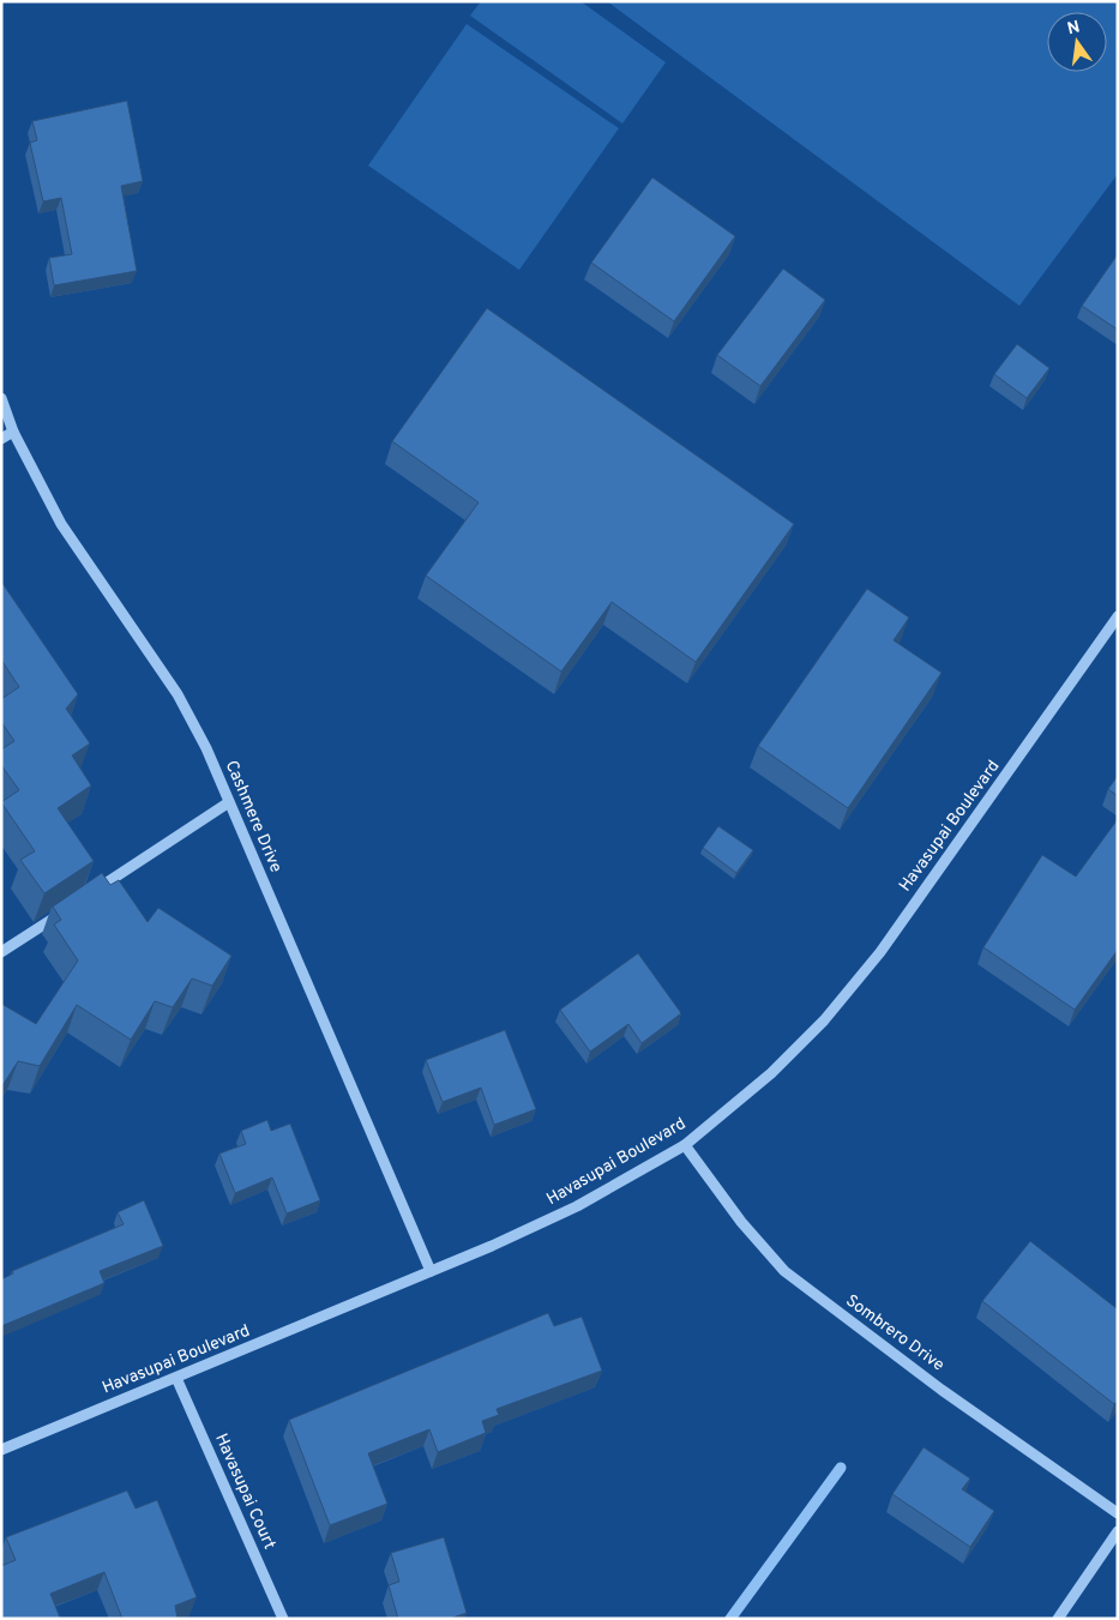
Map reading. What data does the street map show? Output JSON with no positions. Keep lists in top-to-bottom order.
{
  "streets": {
    "street": [
      "Cashmere Drive",
      "Havasupai Boulevard",
      "Sombrero Drive",
      "Havasupai Court"
    ]
  },
  "crossings": [
    ["Cashmere Drive", "Havasupai Boulevard"],
    ["Havasupai Boulevard", "Sombrero Drive"],
    ["Havasupai Boulevard", "Havasupai Court"]
  ],
  "north": "top"
}
